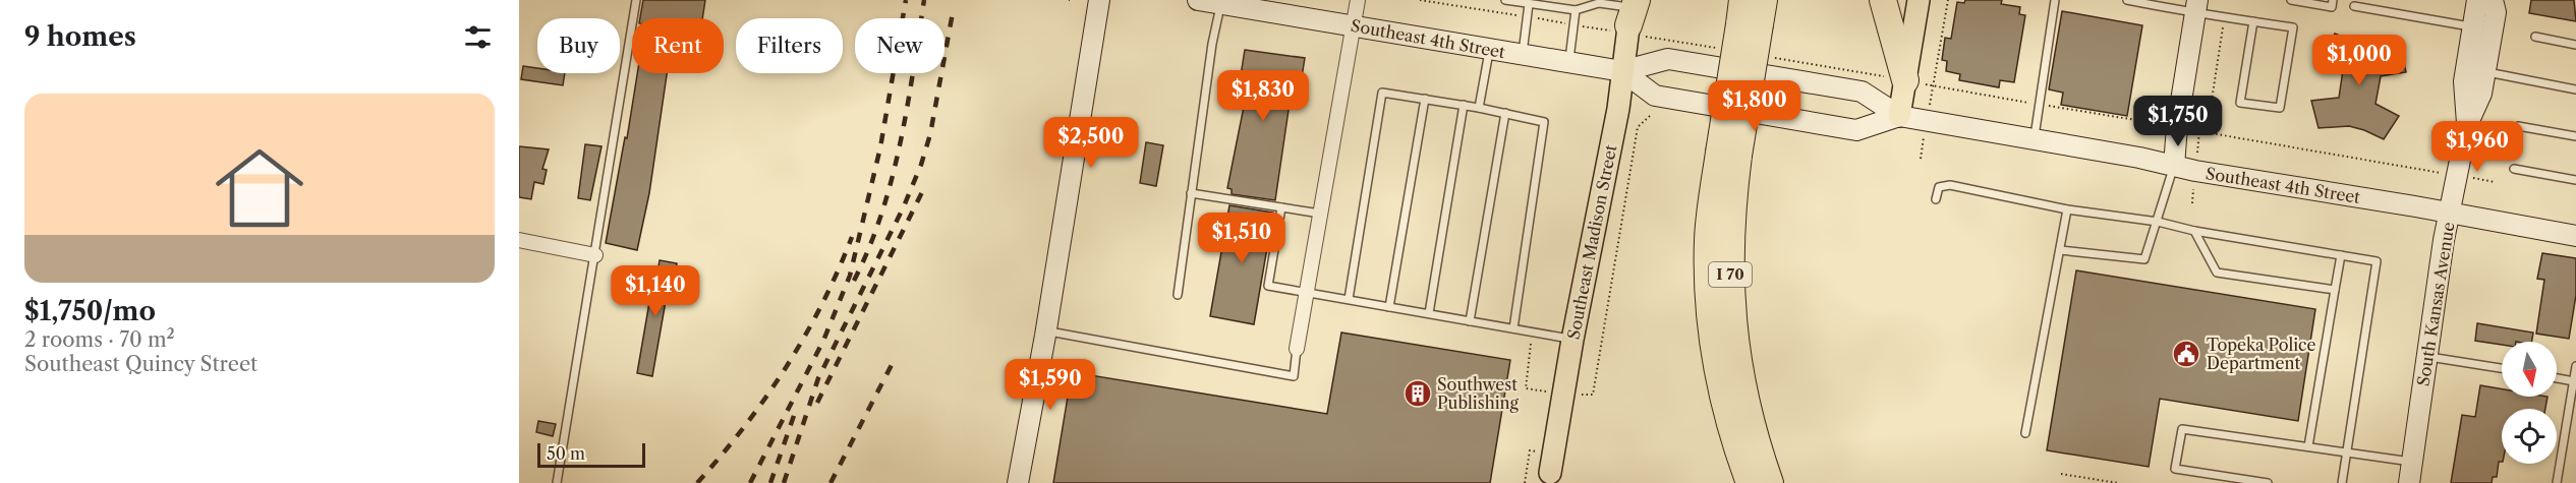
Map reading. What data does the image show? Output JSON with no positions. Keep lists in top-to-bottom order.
{
  "streets": {
    "highway": ["I 70"],
    "main road": ["Southeast Madison Street"],
    "street": ["Southeast 4th Street", "South Kansas Avenue"]
  },
  "crossings": [
    ["Southeast 4th Street", "Southeast Madison Street"],
    ["Southeast 4th Street", "South Kansas Avenue"]
  ],
  "places": {
    "public building": ["Topeka Police Department"],
    "building": ["Southwest Publishing"]
  },
  "scale_bar": "50 m",
  "north": "bottom",
  "page": {
    "heading": "9 homes",
    "chip": [
      "Buy",
      "Rent",
      "Filters",
      "New"
    ],
    "price": [
      "$1,000",
      "$1,830",
      "$1,800",
      "$1,750",
      "$2,500",
      "$1,960",
      "$1,510",
      "$1,140",
      "$1,590"
    ],
    "list": [
      {
        "name": "$1,750/mo",
        "note": "2 rooms · 70 m² · Southeast Quincy Street"
      }
    ],
    "scale": "50 m"
  }
}
